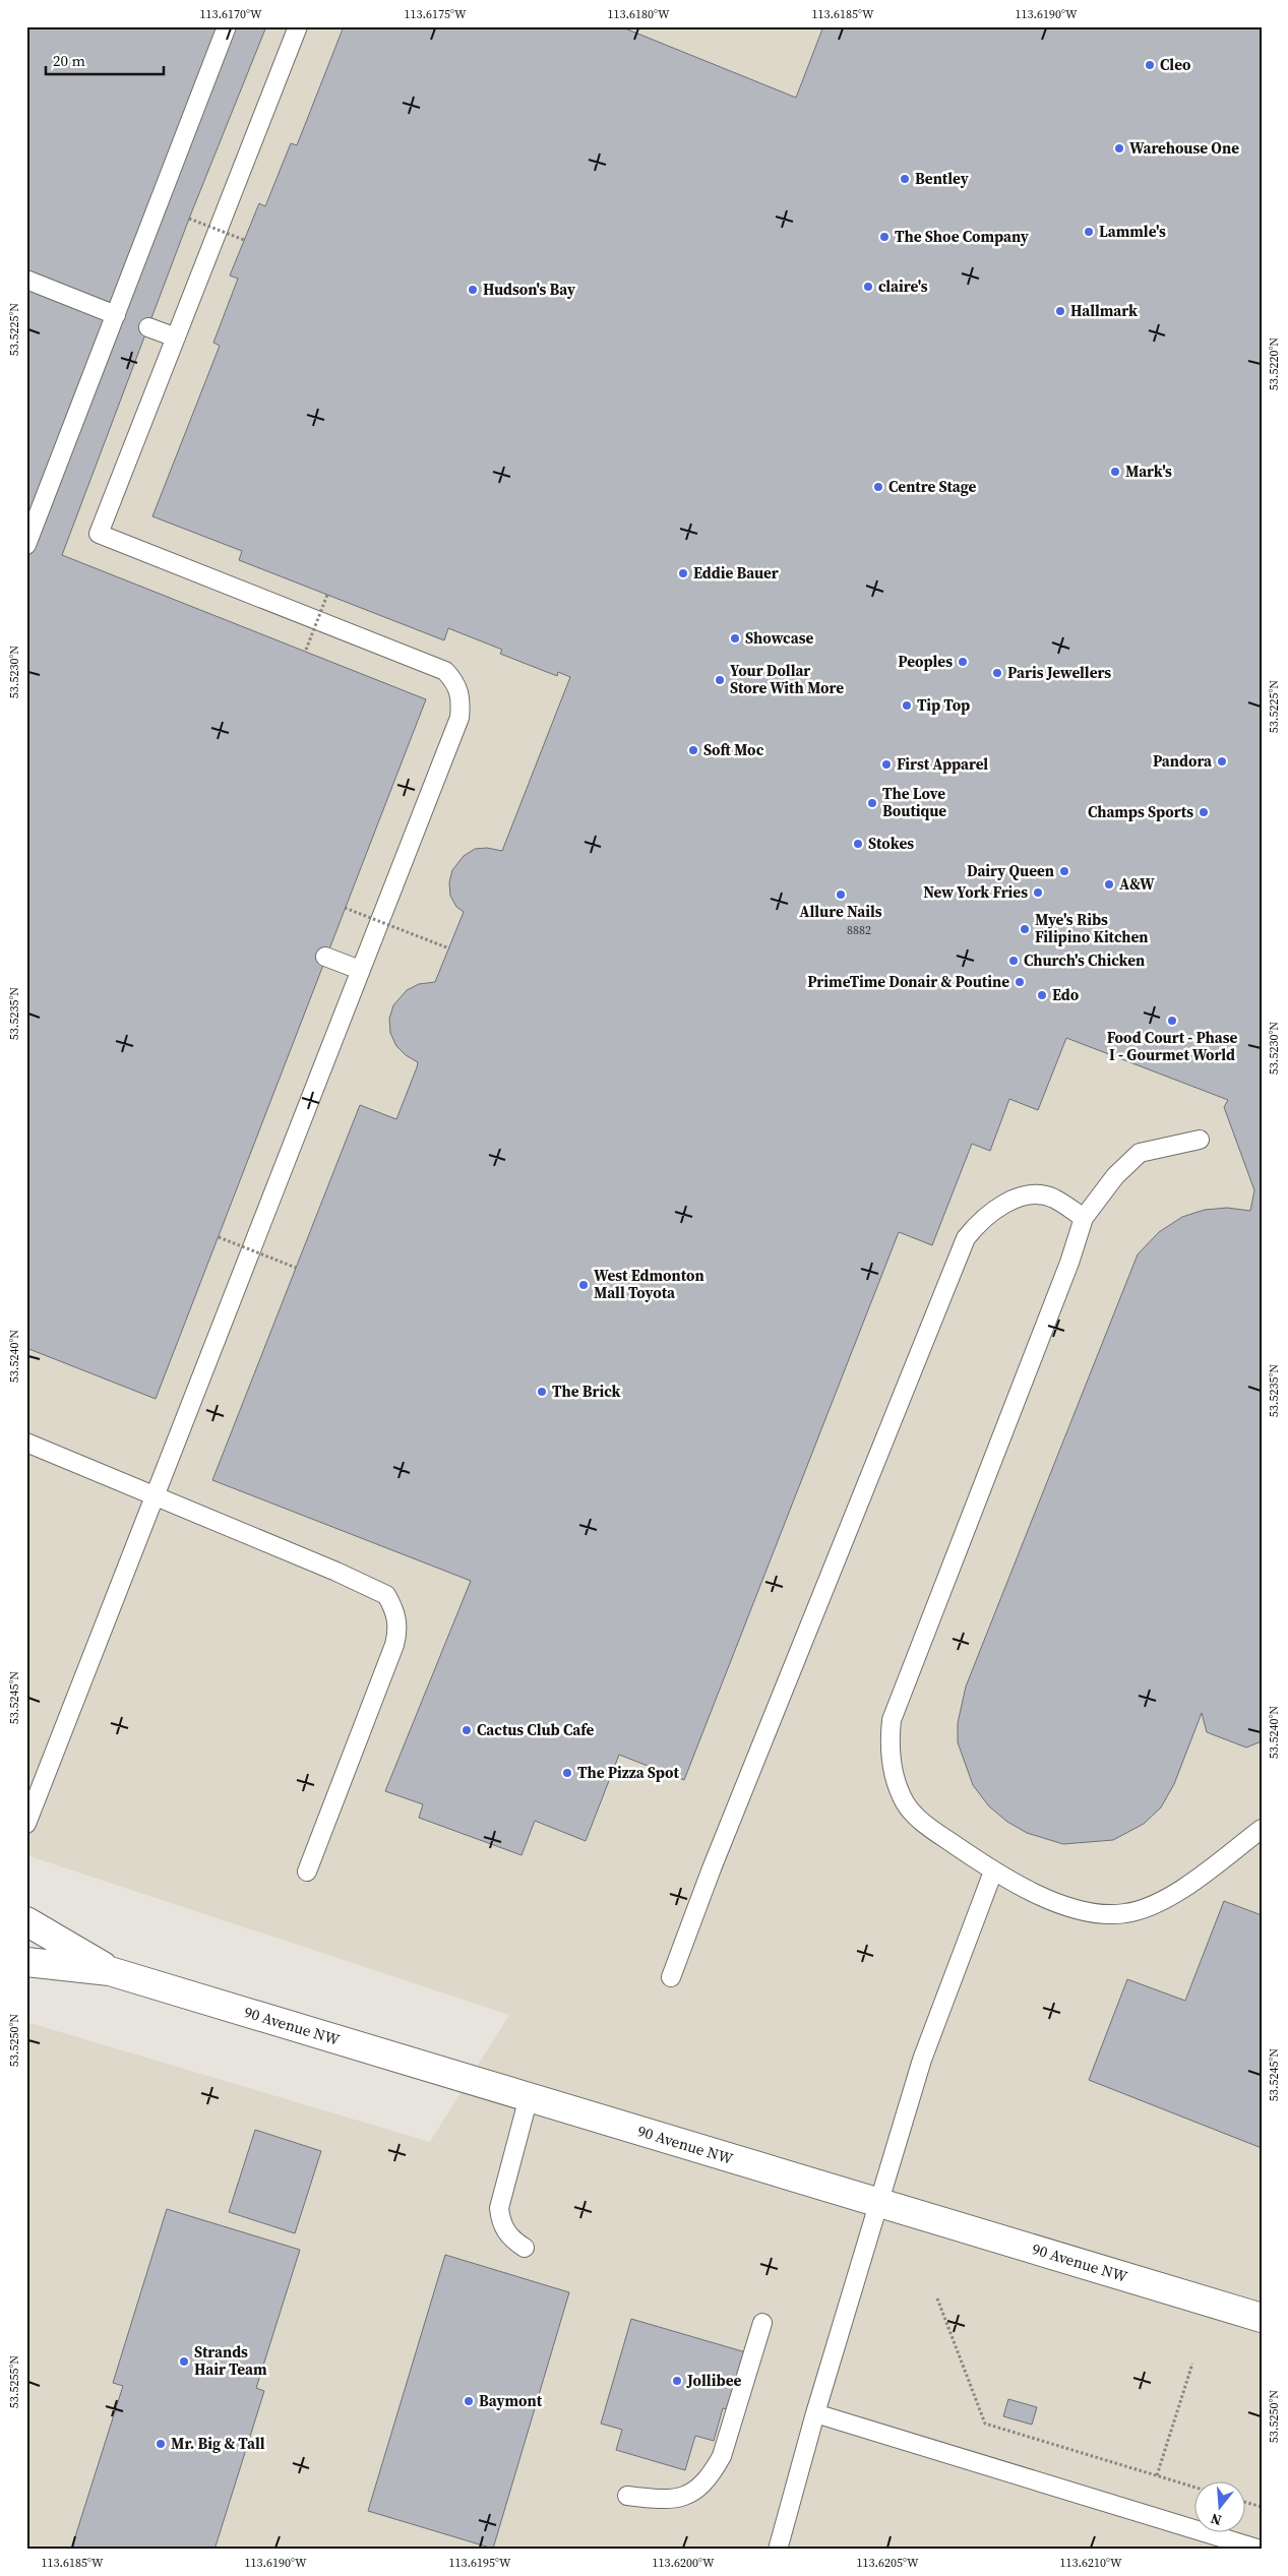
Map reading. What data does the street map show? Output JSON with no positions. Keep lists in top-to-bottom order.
{
  "streets": {
    "street": ["90 Avenue NW"]
  },
  "places": [
    "Cleo",
    "Warehouse One",
    "Bentley",
    "Lammle's",
    "The Shoe Company",
    "claire's",
    "Hudson's Bay",
    "Hallmark",
    "Mark's",
    "Centre Stage",
    "Eddie Bauer",
    "Showcase",
    "Peoples",
    "Paris Jewellers",
    "Your Dollar Store With More",
    "Tip Top",
    "Soft Moc",
    "Pandora",
    "First Apparel",
    "The Love Boutique",
    "Champs Sports",
    "Stokes",
    "Dairy Queen",
    "A&W",
    "New York Fries",
    "Allure Nails",
    "Mye's Ribs Filipino Kitchen",
    "Church's Chicken",
    "PrimeTime Donair & Poutine",
    "Edo",
    "Food Court - Phase I - Gourmet World",
    "West Edmonton Mall Toyota",
    "The Brick",
    "Cactus Club Cafe",
    "The Pizza Spot",
    "Strands Hair Team",
    "Jollibee",
    "Baymont",
    "Mr. Big & Tall"
  ],
  "house_numbers": ["8882"],
  "scale_bar": "20 m",
  "north": "bottom",
  "coordinates": [
    "113.6170°W",
    "113.6175°W",
    "113.6180°W",
    "113.6185°W",
    "113.6190°W",
    "53.5225°N",
    "53.5220°N",
    "53.5230°N",
    "53.5235°N",
    "53.5240°N",
    "53.5245°N",
    "53.5250°N",
    "53.5255°N",
    "113.6195°W",
    "113.6200°W",
    "113.6205°W",
    "113.6210°W"
  ]
}
